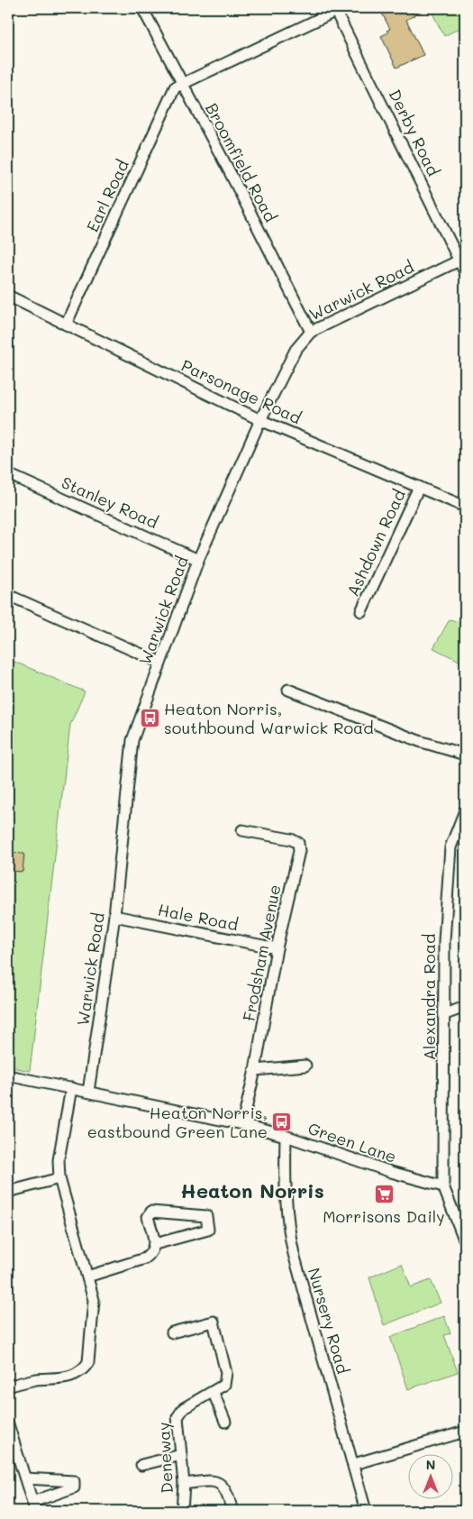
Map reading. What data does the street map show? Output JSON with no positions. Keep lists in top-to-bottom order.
{
  "streets": {
    "street": [
      "Derby Road",
      "Broomfield Road",
      "Earl Road",
      "Warwick Road",
      "Parsonage Road",
      "Stanley Road",
      "Ashdown Road",
      "Hale Road",
      "Frodsham Avenue",
      "Alexandra Road",
      "Green Lane",
      "Nursery Road",
      "Deneway"
    ]
  },
  "crossings": [
    ["Derby Road", "Warwick Road"],
    ["Broomfield Road", "Earl Road"],
    ["Broomfield Road", "Warwick Road"],
    ["Earl Road", "Parsonage Road"],
    ["Warwick Road", "Parsonage Road"],
    ["Warwick Road", "Stanley Road"],
    ["Warwick Road", "Hale Road"],
    ["Warwick Road", "Green Lane"],
    ["Parsonage Road", "Ashdown Road"],
    ["Hale Road", "Frodsham Avenue"],
    ["Frodsham Avenue", "Green Lane"],
    ["Alexandra Road", "Green Lane"],
    ["Green Lane", "Nursery Road"]
  ],
  "districts": ["Heaton Norris"],
  "places": {
    "bus stop": ["Heaton Norris, southbound Warwick Road", "Heaton Norris, eastbound Green Lane"],
    "supermarket": ["Morrisons Daily"]
  },
  "north": "top"
}
